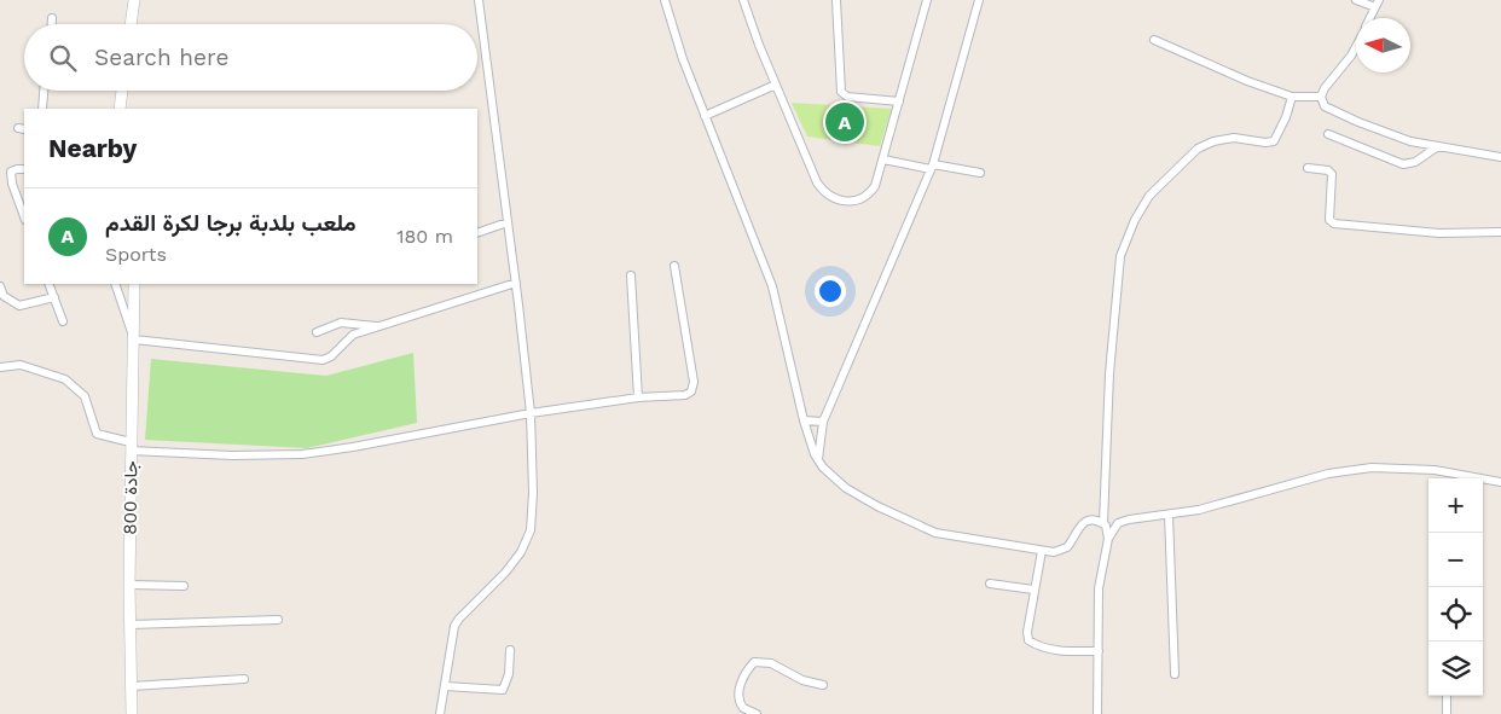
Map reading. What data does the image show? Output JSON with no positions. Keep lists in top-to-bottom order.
{
  "streets": {
    "main road": ["جادة 800"]
  },
  "north": "left",
  "page": {
    "search": "Search here",
    "pins": "A",
    "heading": "Nearby",
    "list": [
      {
        "mark": "A",
        "name": "ملعب بلدبة برجا لكرة القدم",
        "note": "Sports",
        "value": "180 m"
      }
    ],
    "map_buttons": ["+", "−"]
  }
}
